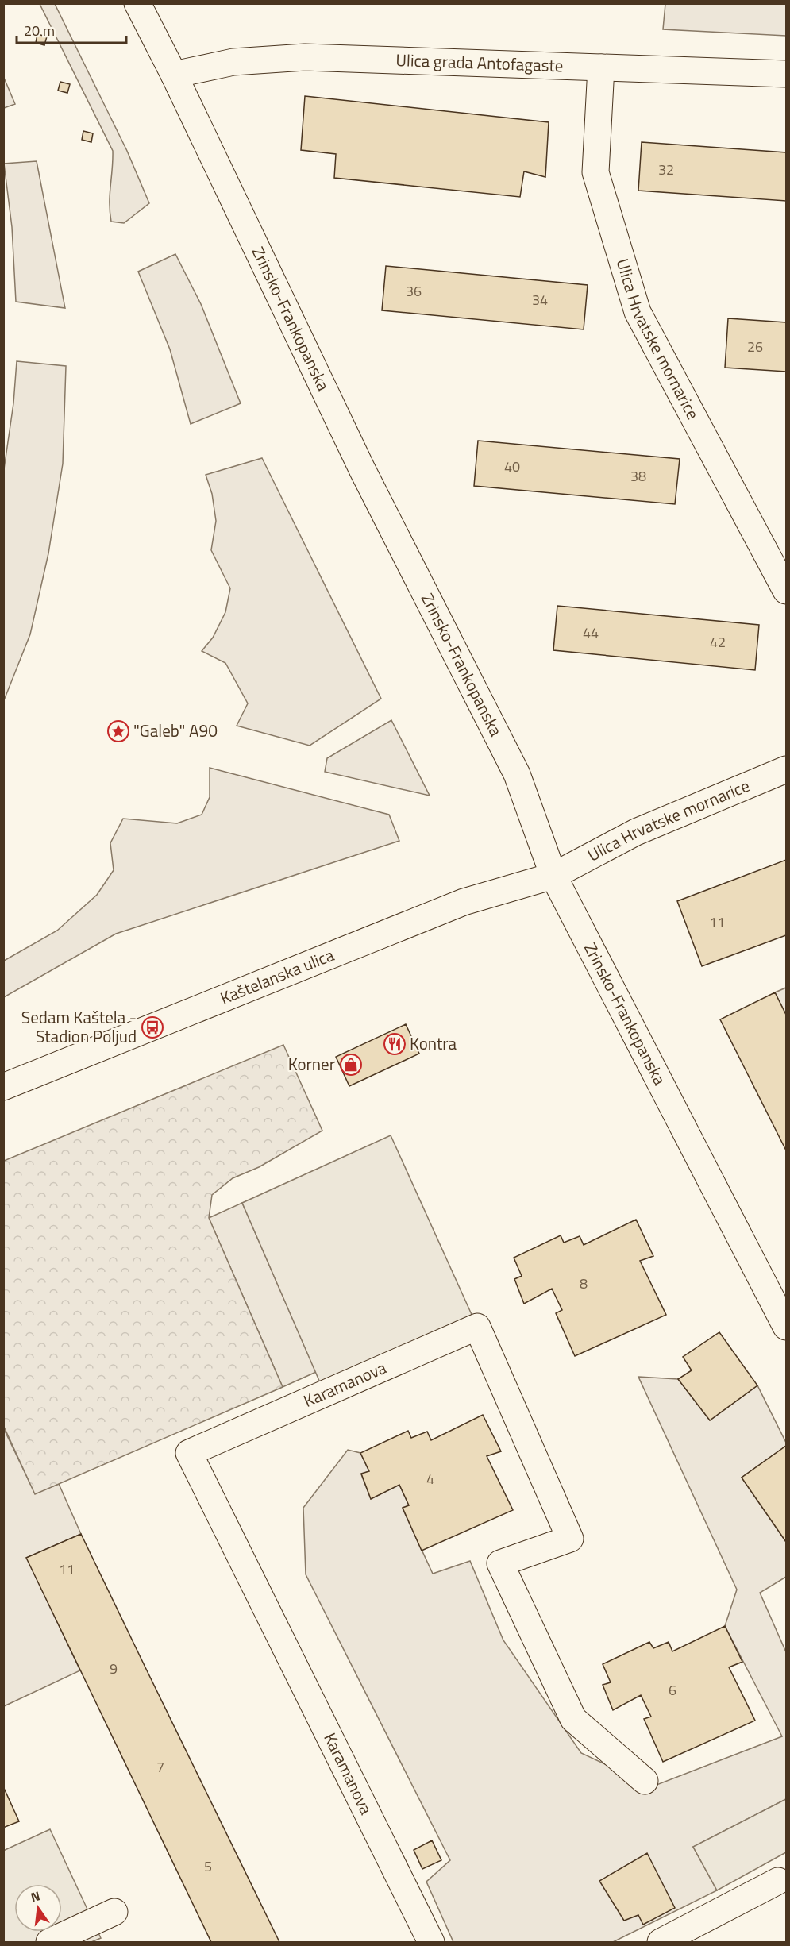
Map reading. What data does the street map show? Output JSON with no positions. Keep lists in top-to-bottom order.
{
  "streets": {
    "street": [
      "Ulica grada Antofagaste",
      "Zrinsko-Frankopanska",
      "Ulica Hrvatske mornarice",
      "Kaštelanska ulica",
      "Karamanova"
    ]
  },
  "crossings": [
    ["Ulica grada Antofagaste", "Zrinsko-Frankopanska"],
    ["Ulica grada Antofagaste", "Ulica Hrvatske mornarice"],
    ["Zrinsko-Frankopanska", "Ulica Hrvatske mornarice"],
    ["Zrinsko-Frankopanska", "Kaštelanska ulica"],
    ["Ulica Hrvatske mornarice", "Kaštelanska ulica"]
  ],
  "places": {
    "place": ["\"Galeb\" A90"],
    "bus stop": ["Sedam Kaštela - Stadion Poljud"],
    "restaurant": ["Kontra"],
    "shop": ["Korner"]
  },
  "house_numbers": [
    "32",
    "36",
    "34",
    "26",
    "40",
    "38",
    "44",
    "42",
    "11",
    "8",
    "4",
    "11",
    "9",
    "6",
    "7",
    "5"
  ],
  "scale_bar": "20 m",
  "north": "top"
}
